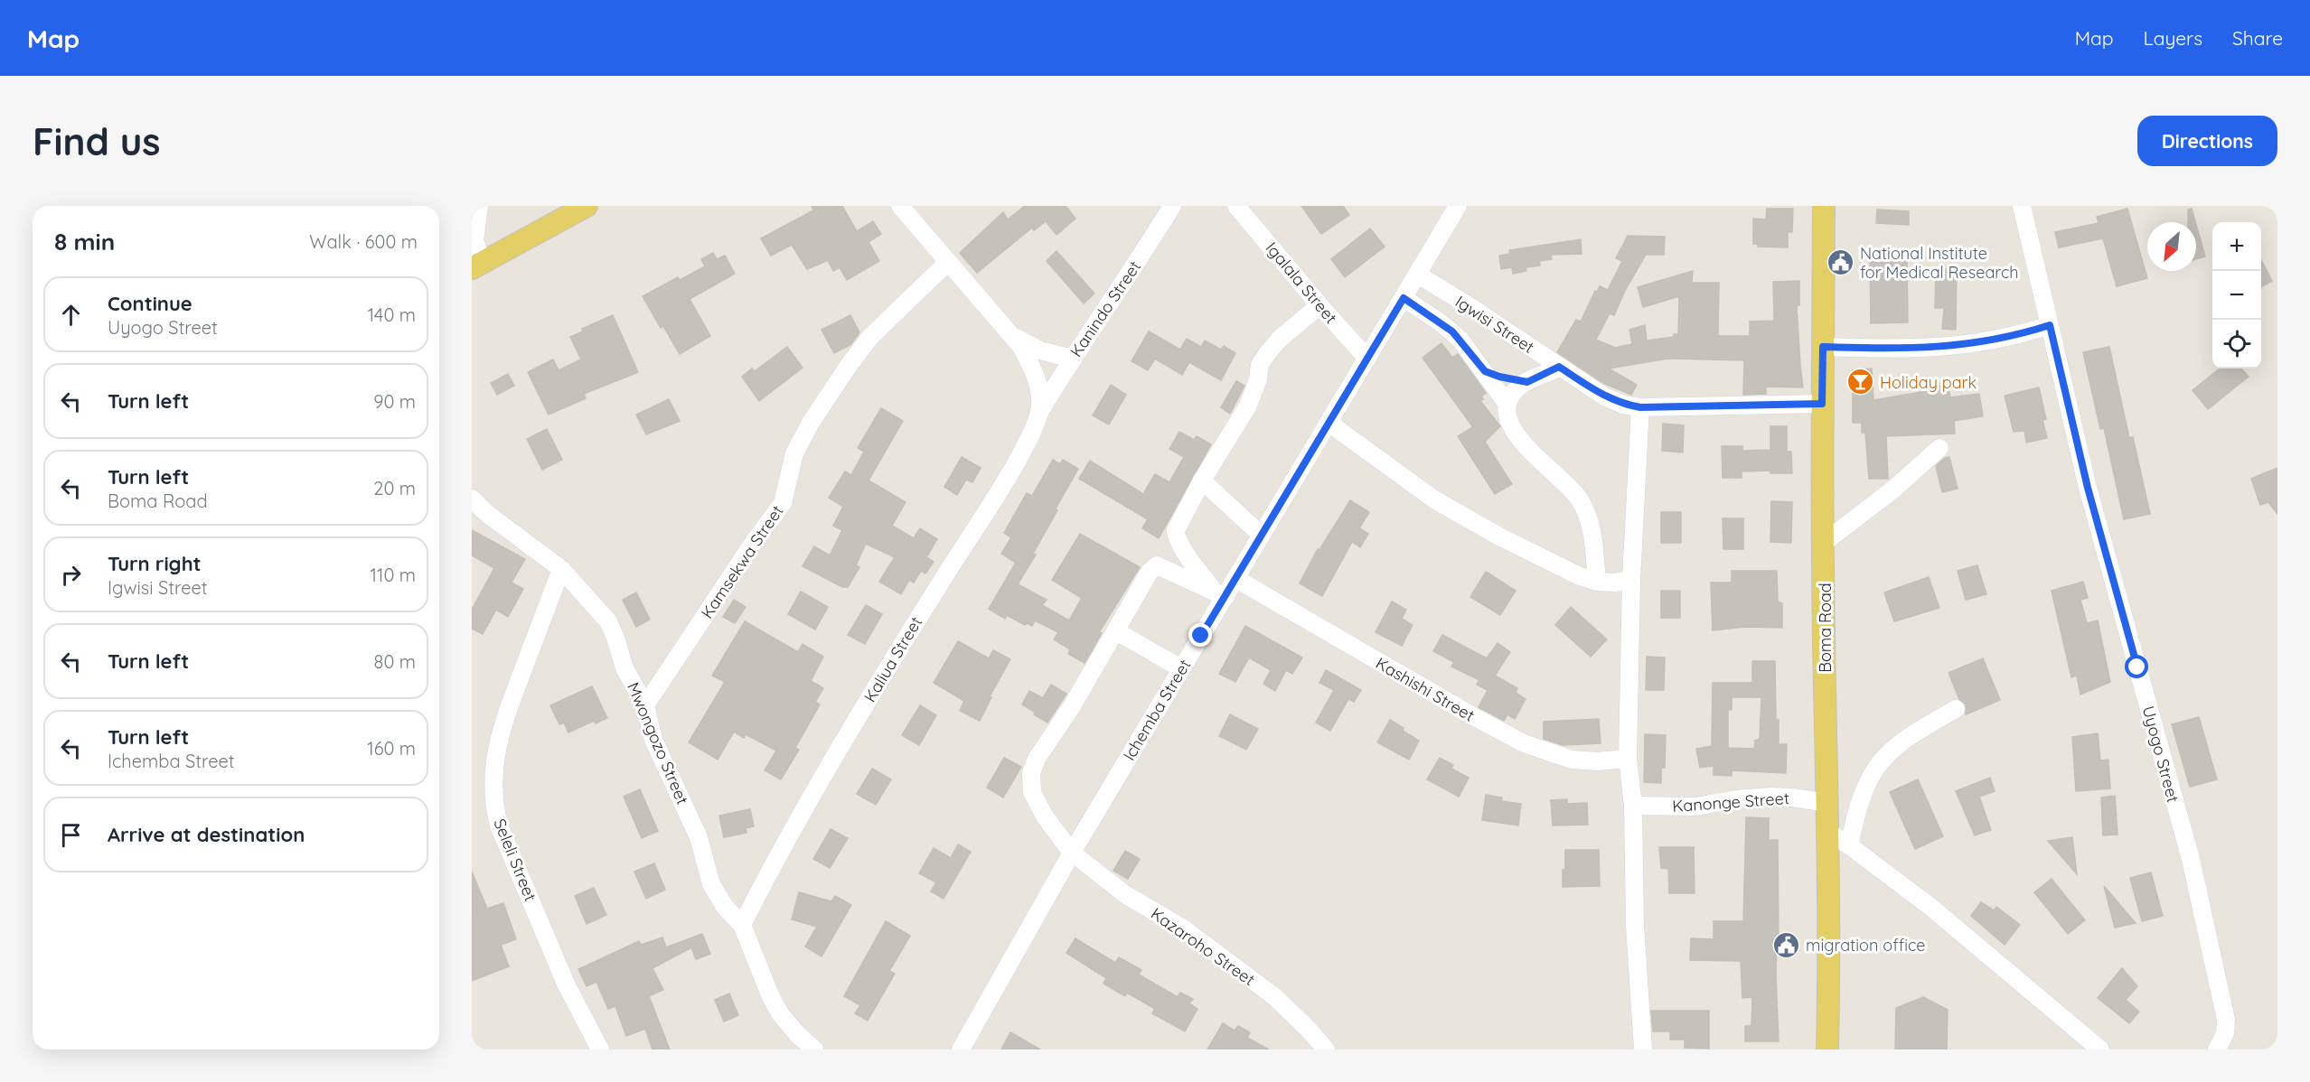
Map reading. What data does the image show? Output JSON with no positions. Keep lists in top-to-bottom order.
{
  "streets": {
    "main road": ["Boma Road"],
    "street": [
      "Igalala Street",
      "Kanindo Street",
      "Igwisi Street",
      "Kamsekwa Street",
      "Kaliua Street",
      "Kashishi Street",
      "Ichemba Street",
      "Mwongozo Street",
      "Uyogo Street",
      "Kanonge Street",
      "Seleli Street",
      "Kazaroho Street"
    ]
  },
  "crossings": [
    ["Igalala Street", "Ichemba Street"],
    ["Kanindo Street", "Kaliua Street"],
    ["Igwisi Street", "Boma Road"],
    ["Igwisi Street", "Ichemba Street"],
    ["Kamsekwa Street", "Mwongozo Street"],
    ["Boma Road", "Kanonge Street"],
    ["Kaliua Street", "Mwongozo Street"],
    ["Kashishi Street", "Ichemba Street"],
    ["Ichemba Street", "Kazaroho Street"],
    ["Mwongozo Street", "Seleli Street"]
  ],
  "places": {
    "public building": ["National Institute for Medical Research", "migration office"],
    "bar": ["Holiday park"]
  },
  "north": "bottom left",
  "page": {
    "header": "Map",
    "nav": ["Map", "Layers", "Share"],
    "buttons": "Directions",
    "title": "Find us",
    "heading": ["8 min", "Walk · 600 m"],
    "map_buttons": ["+", "−"],
    "list": [
      ["Continue", "Uyogo Street", "140 m"],
      ["Turn left", "90 m"],
      ["Turn left", "Boma Road", "20 m"],
      ["Turn right", "Igwisi Street", "110 m"],
      ["Turn left", "80 m"],
      ["Turn left", "Ichemba Street", "160 m"],
      "Arrive at destination"
    ]
  }
}
